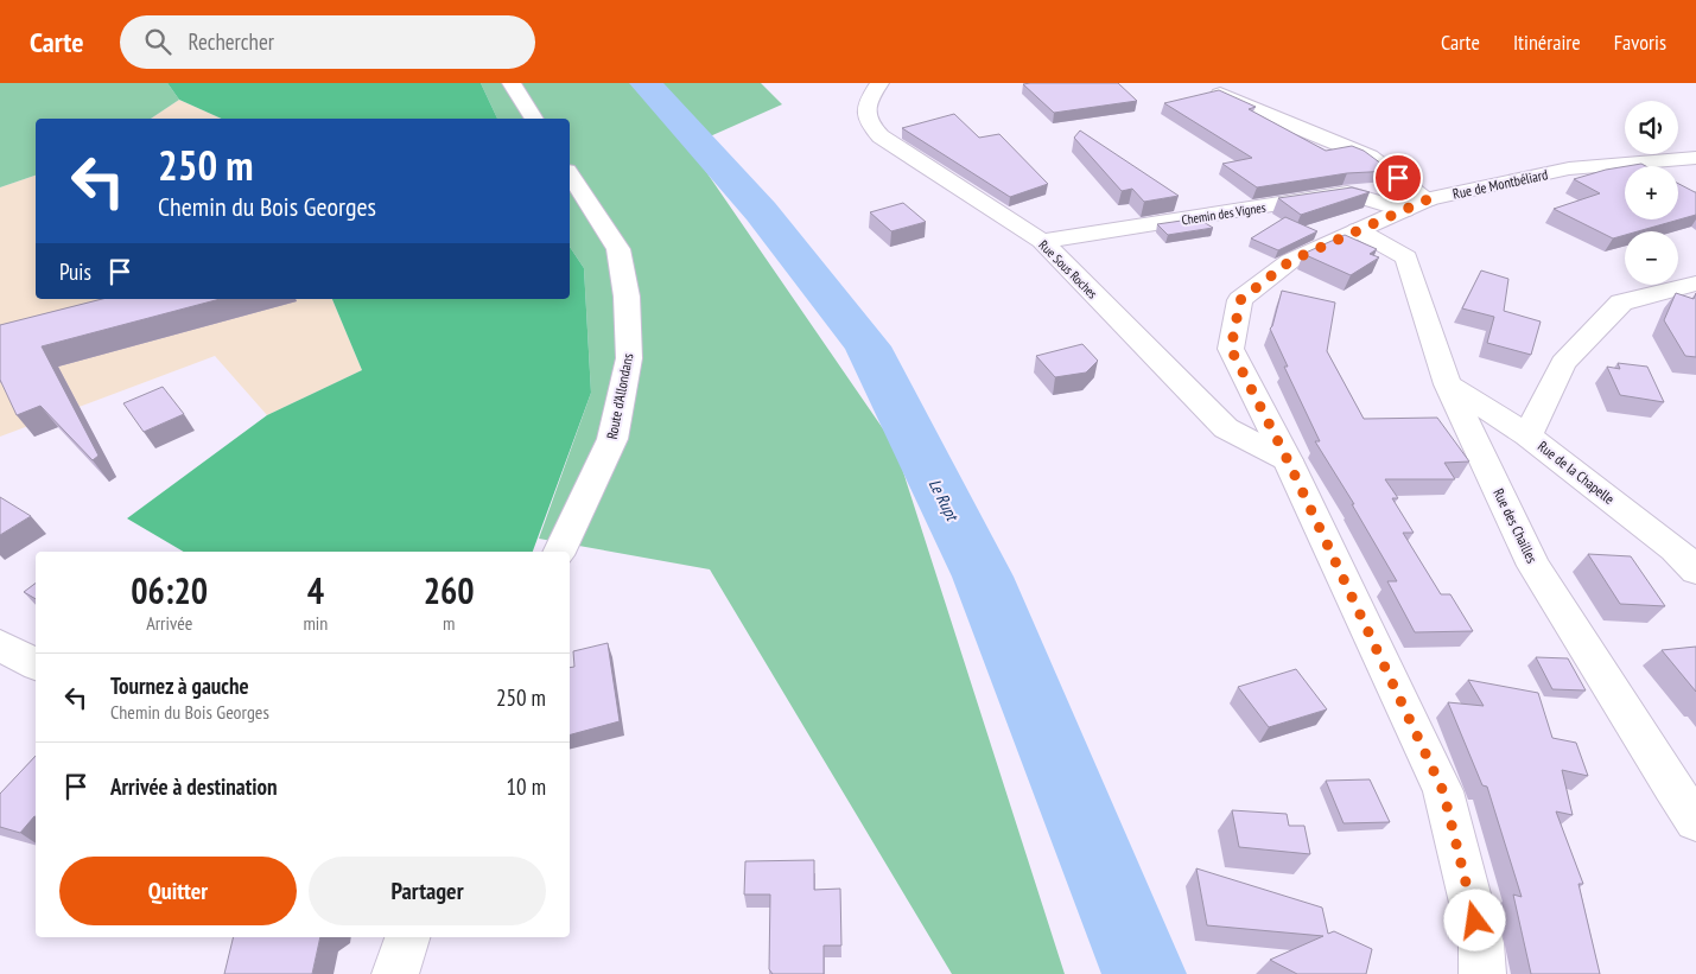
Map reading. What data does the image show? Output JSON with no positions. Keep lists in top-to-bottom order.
{
  "streets": {
    "street": [
      "Rue de Montbéliard",
      "Chemin des Vignes",
      "Rue Sous Roches",
      "Route d’Allondans",
      "Rue de la Chapelle",
      "Rue des Chailles"
    ]
  },
  "crossings": [
    ["Rue de Montbéliard", "Chemin des Vignes"],
    ["Rue de Montbéliard", "Rue Sous Roches"],
    ["Rue de Montbéliard", "Rue des Chailles"],
    ["Chemin des Vignes", "Rue Sous Roches"],
    ["Rue de la Chapelle", "Rue des Chailles"]
  ],
  "water": ["Le Rupt"],
  "page": {
    "header": "Carte",
    "search": "Rechercher",
    "nav": ["Carte", "Itinéraire", "Favoris"],
    "map_buttons": ["+", "−"],
    "turn": ["250 m", "Chemin du Bois Georges"],
    "then": "Puis",
    "eta": [
      "06:20",
      "Arrivée",
      "4",
      "min",
      "260",
      "m"
    ],
    "list": [
      {
        "name": "Tournez à gauche",
        "note": "Chemin du Bois Georges",
        "value": "250 m"
      },
      {
        "name": "Arrivée à destination",
        "value": "10 m"
      }
    ],
    "buttons": ["Quitter", "Partager"]
  }
}
